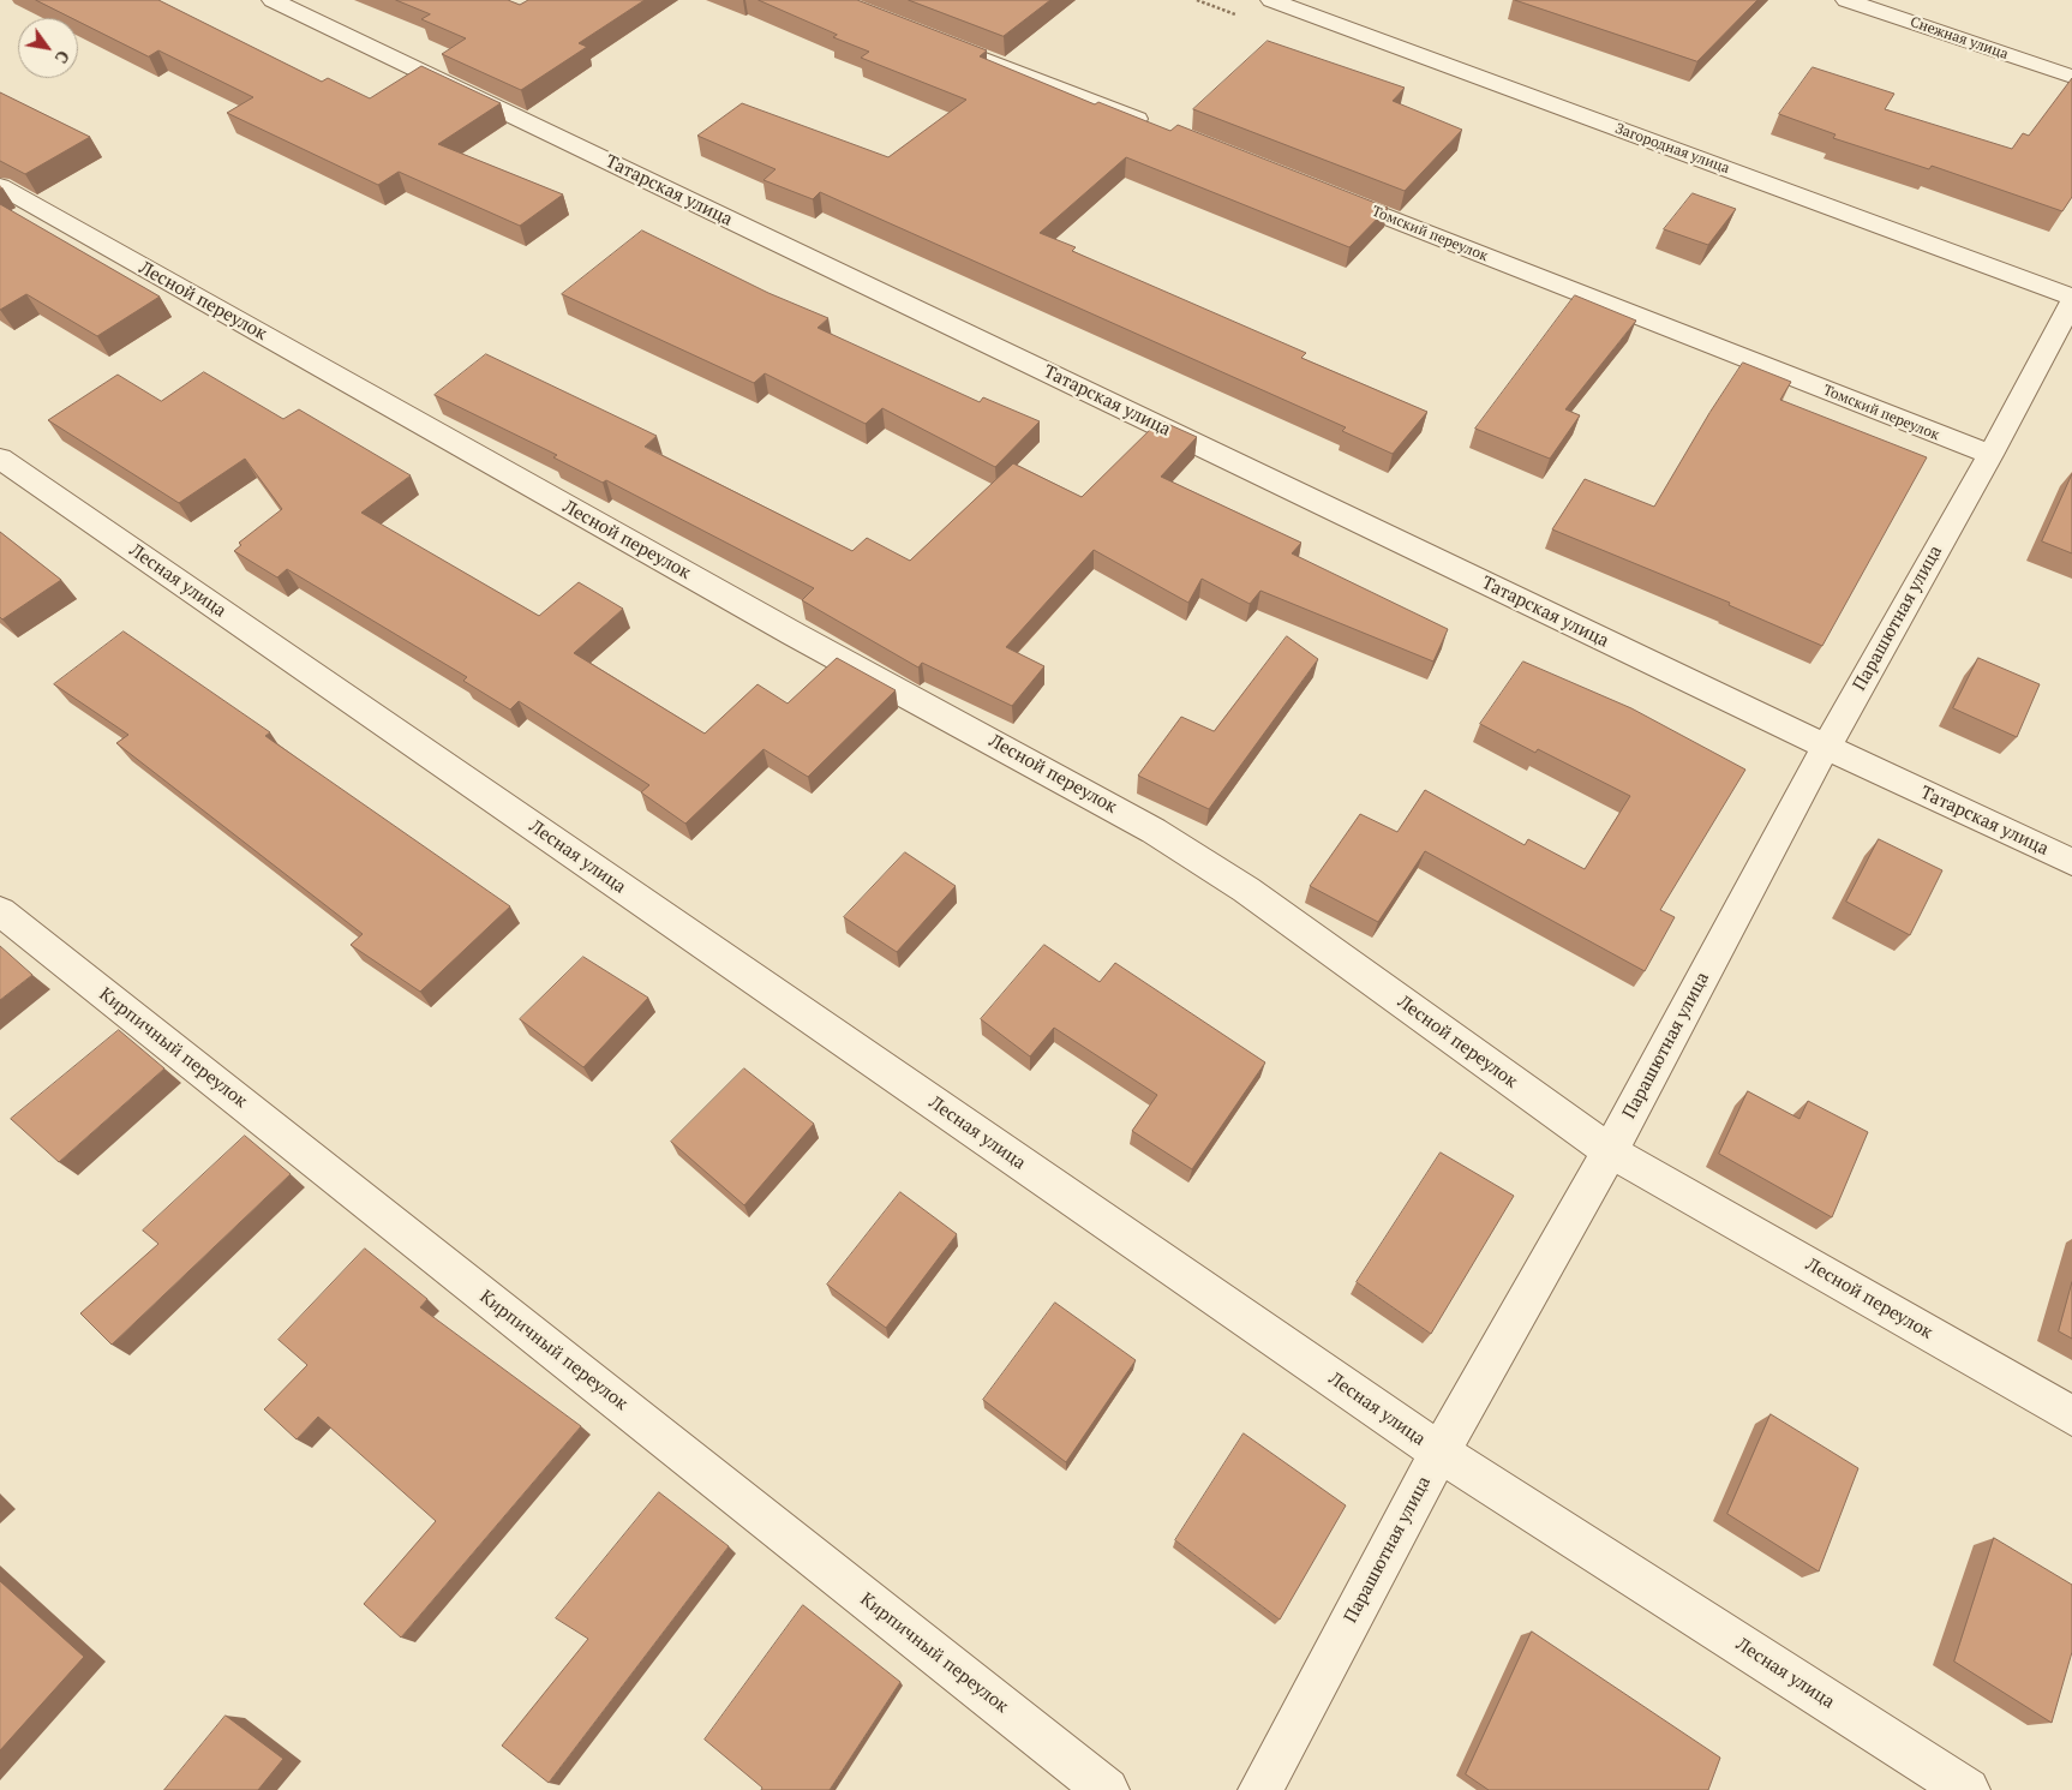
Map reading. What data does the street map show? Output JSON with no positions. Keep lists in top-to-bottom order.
{
  "streets": {
    "street": [
      "Снежная улица",
      "Загородная улица",
      "Татарская улица",
      "Томский переулок",
      "Лесной переулок",
      "Лесная улица",
      "Парашютная улица",
      "Кирпичный переулок"
    ]
  },
  "crossings": [
    ["Татарская улица", "Парашютная улица"],
    ["Томский переулок", "Парашютная улица"],
    ["Лесной переулок", "Парашютная улица"],
    ["Лесная улица", "Парашютная улица"]
  ],
  "north": "bottom right"
}
